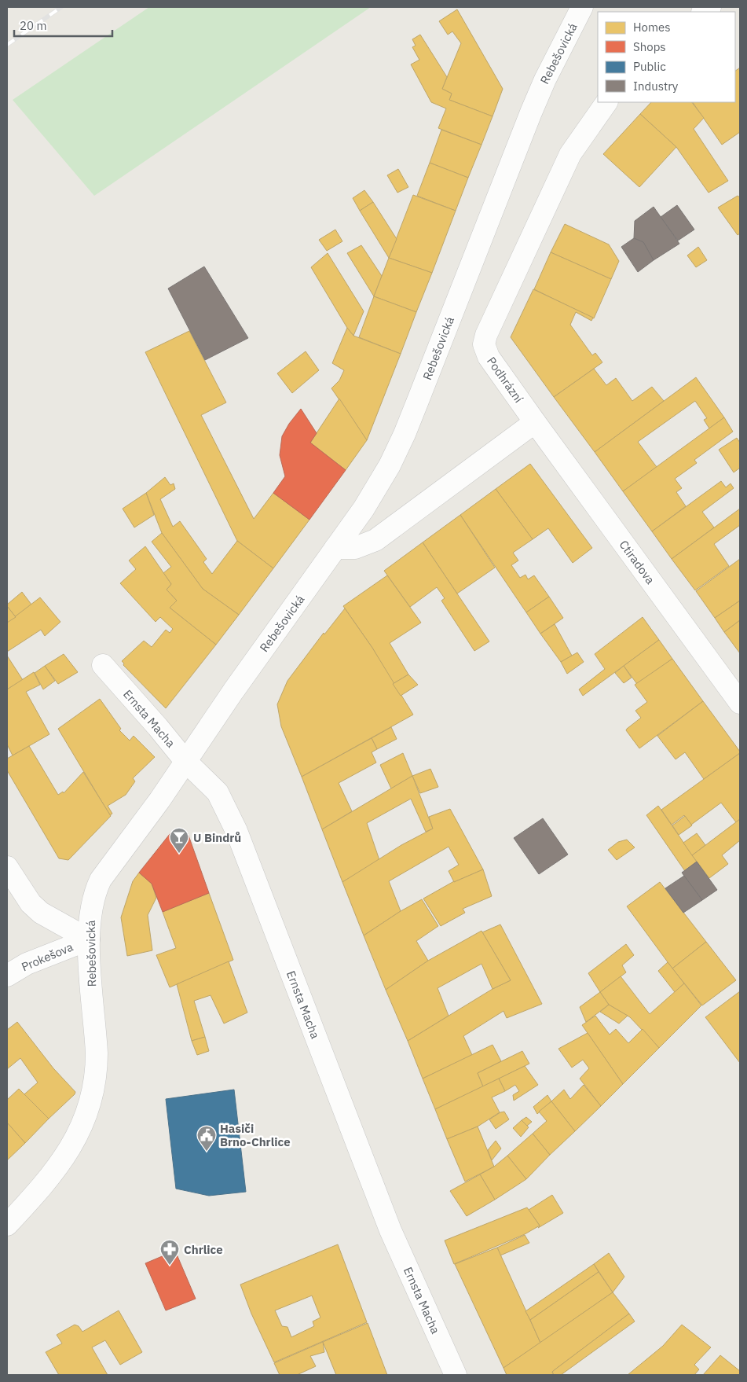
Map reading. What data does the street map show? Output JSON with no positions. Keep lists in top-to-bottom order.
{
  "streets": {
    "street": [
      "Rebešovická",
      "Podhrázní",
      "Ctiradova",
      "Ernsta Macha",
      "Prokešova"
    ]
  },
  "crossings": [
    ["Rebešovická", "Ernsta Macha"],
    ["Rebešovická", "Prokešova"],
    ["Podhrázní", "Ctiradova"]
  ],
  "places": {
    "bar": ["U Bindrů"],
    "public building": ["Hasiči Brno-Chrlice"],
    "pharmacy": ["Chrlice"]
  },
  "legend": [
    "Homes",
    "Shops",
    "Public",
    "Industry"
  ],
  "scale_bar": "20 m"
}
